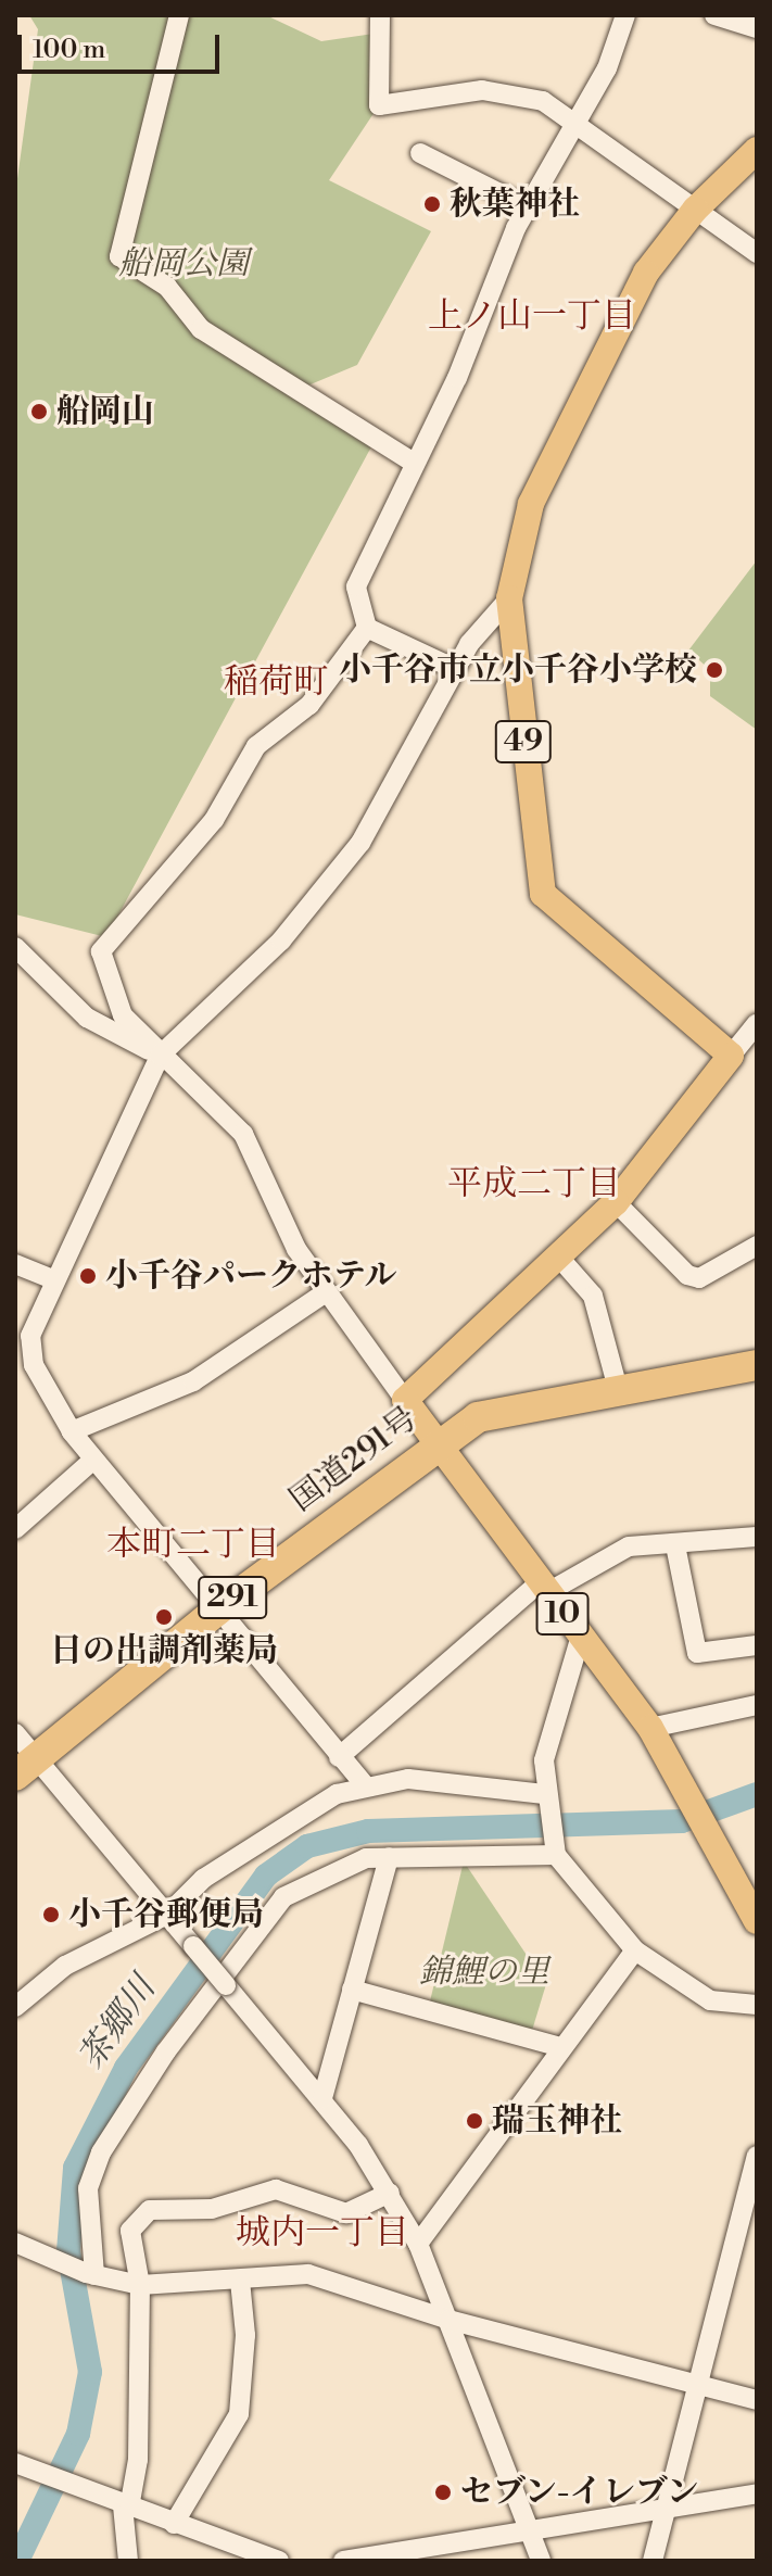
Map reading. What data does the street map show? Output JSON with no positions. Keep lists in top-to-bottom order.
{
  "streets": {
    "highway": ["国道291号", "291"],
    "main road": ["49", "10"]
  },
  "crossings": [
    ["国道291号", "10"]
  ],
  "districts": [
    "上ノ山一丁目",
    "稲荷町",
    "平成二丁目",
    "本町二丁目",
    "城内一丁目"
  ],
  "water": ["茶郷川"],
  "parks": ["船岡公園", "錦鯉の里"],
  "places": [
    "秋葉神社",
    "船岡山",
    "小千谷市立小千谷小学校",
    "小千谷パークホテル",
    "日の出調剤薬局",
    "小千谷郵便局",
    "瑞玉神社",
    "セブン-イレブン"
  ],
  "scale_bar": "100 m"
}
